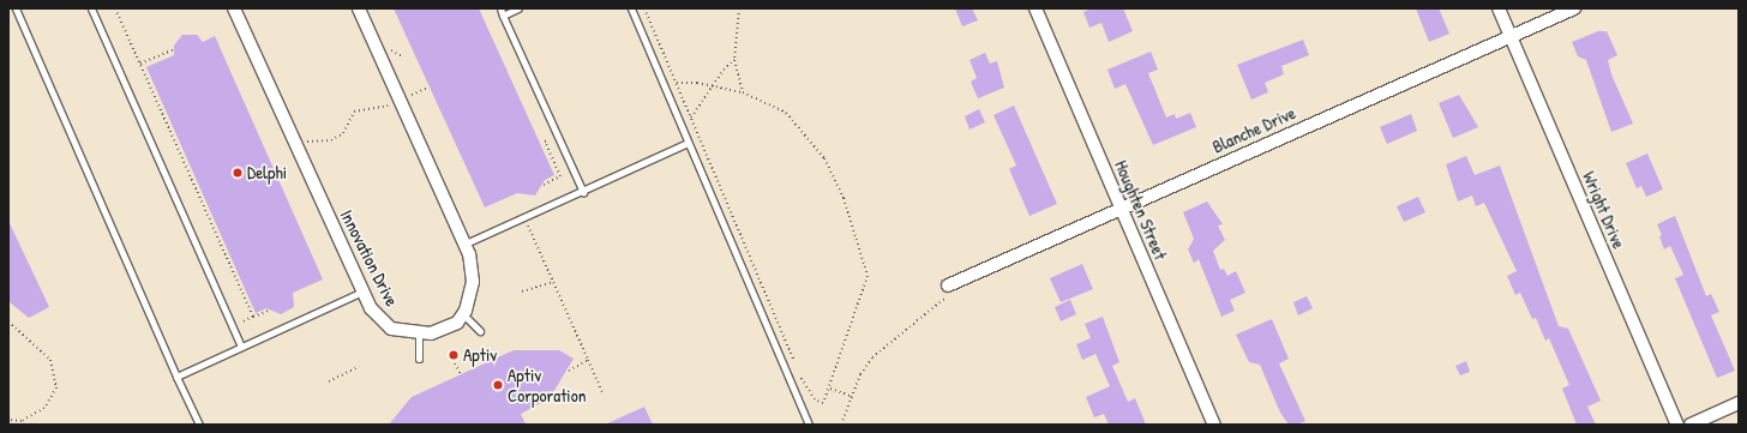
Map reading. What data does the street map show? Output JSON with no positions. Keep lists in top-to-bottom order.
{
  "streets": {
    "street": [
      "Blanche Drive",
      "Houghten Street",
      "Wright Drive",
      "Innovation Drive"
    ]
  },
  "crossings": [
    ["Blanche Drive", "Houghten Street"],
    ["Blanche Drive", "Wright Drive"]
  ],
  "places": ["Delphi", "Aptiv", "Aptiv Corporation"]
}
